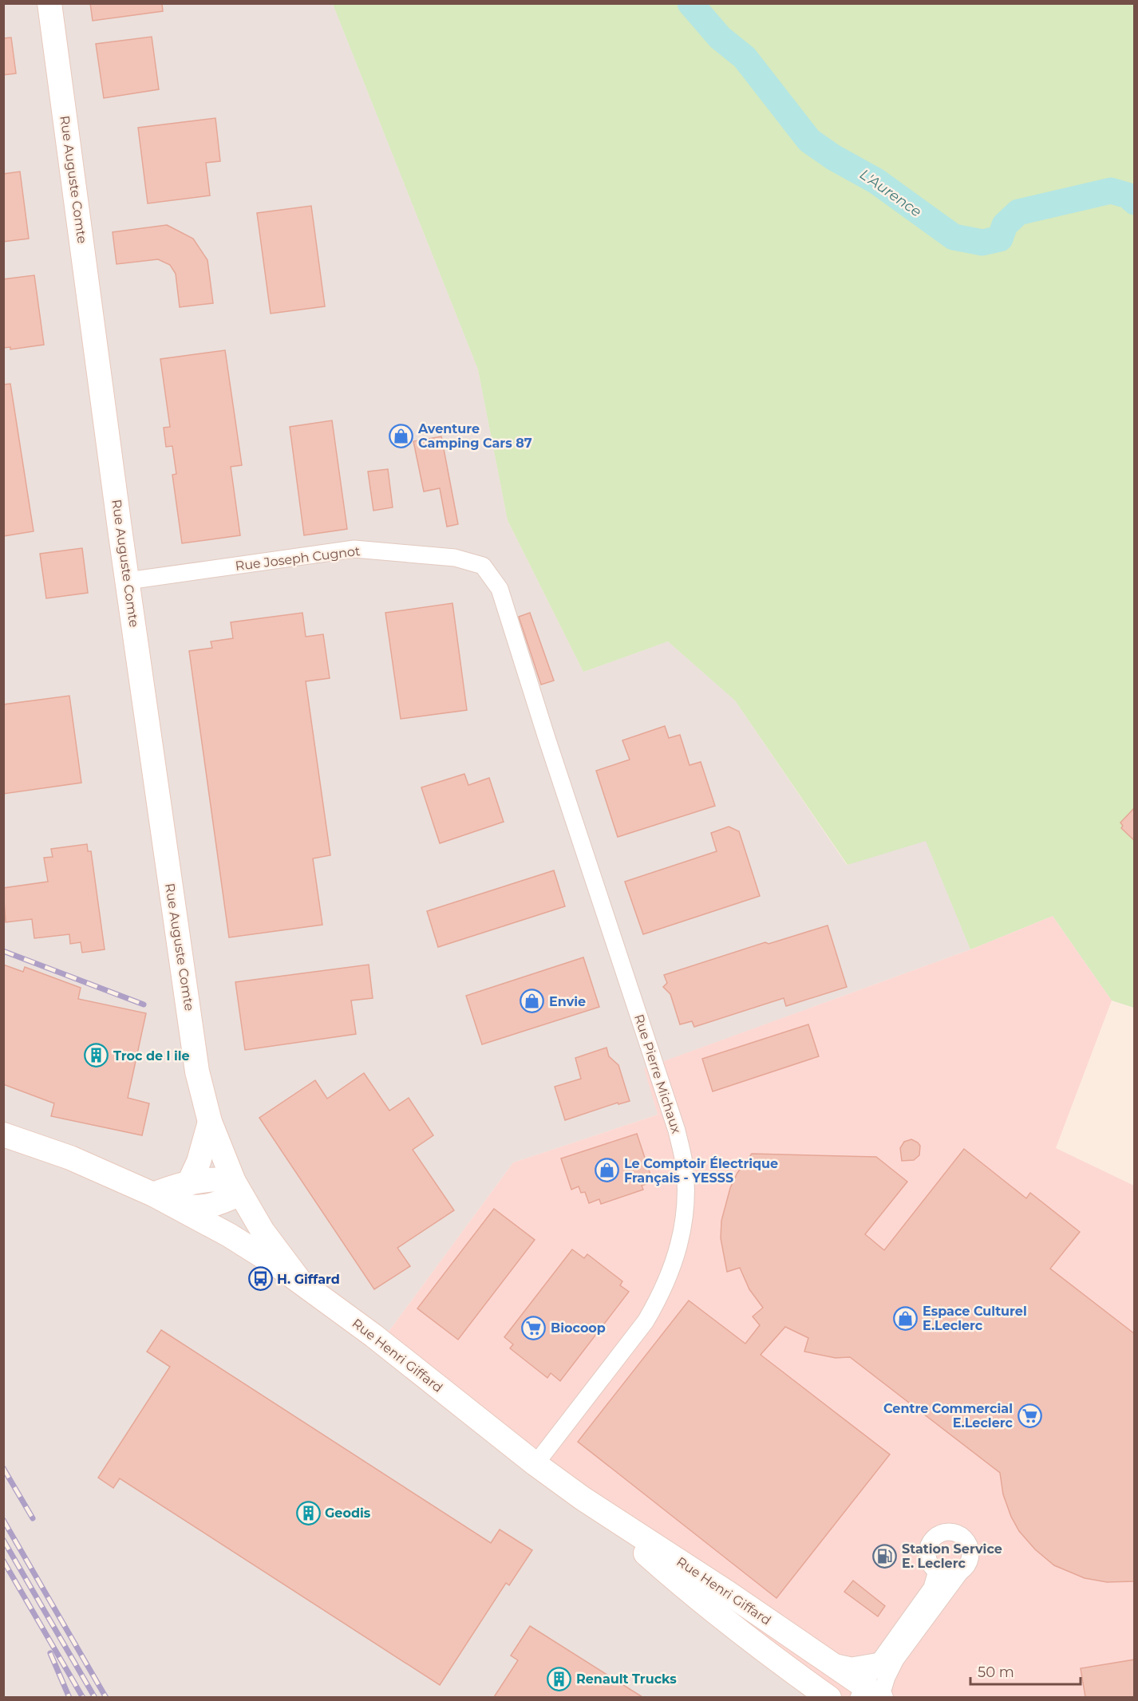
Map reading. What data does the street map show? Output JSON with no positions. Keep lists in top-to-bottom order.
{
  "streets": {
    "street": [
      "Rue Auguste Comte",
      "Rue Joseph Cugnot",
      "Rue Pierre Michaux",
      "Rue Henri Giffard"
    ]
  },
  "crossings": [
    ["Rue Auguste Comte", "Rue Joseph Cugnot"],
    ["Rue Auguste Comte", "Rue Henri Giffard"],
    ["Rue Joseph Cugnot", "Rue Pierre Michaux"],
    ["Rue Pierre Michaux", "Rue Henri Giffard"]
  ],
  "water": ["L'Aurence"],
  "places": {
    "shop": [
      "Aventure Camping Cars 87",
      "Envie",
      "Le Comptoir Électrique Français - YESSS",
      "Espace Culturel E.Leclerc"
    ],
    "building": ["Troc de l ile", "Geodis", "Renault Trucks"],
    "bus stop": ["H. Giffard"],
    "supermarket": ["Biocoop", "Centre Commercial E.Leclerc"],
    "fuel station": ["Station Service E. Leclerc"]
  },
  "scale_bar": "50 m"
}
